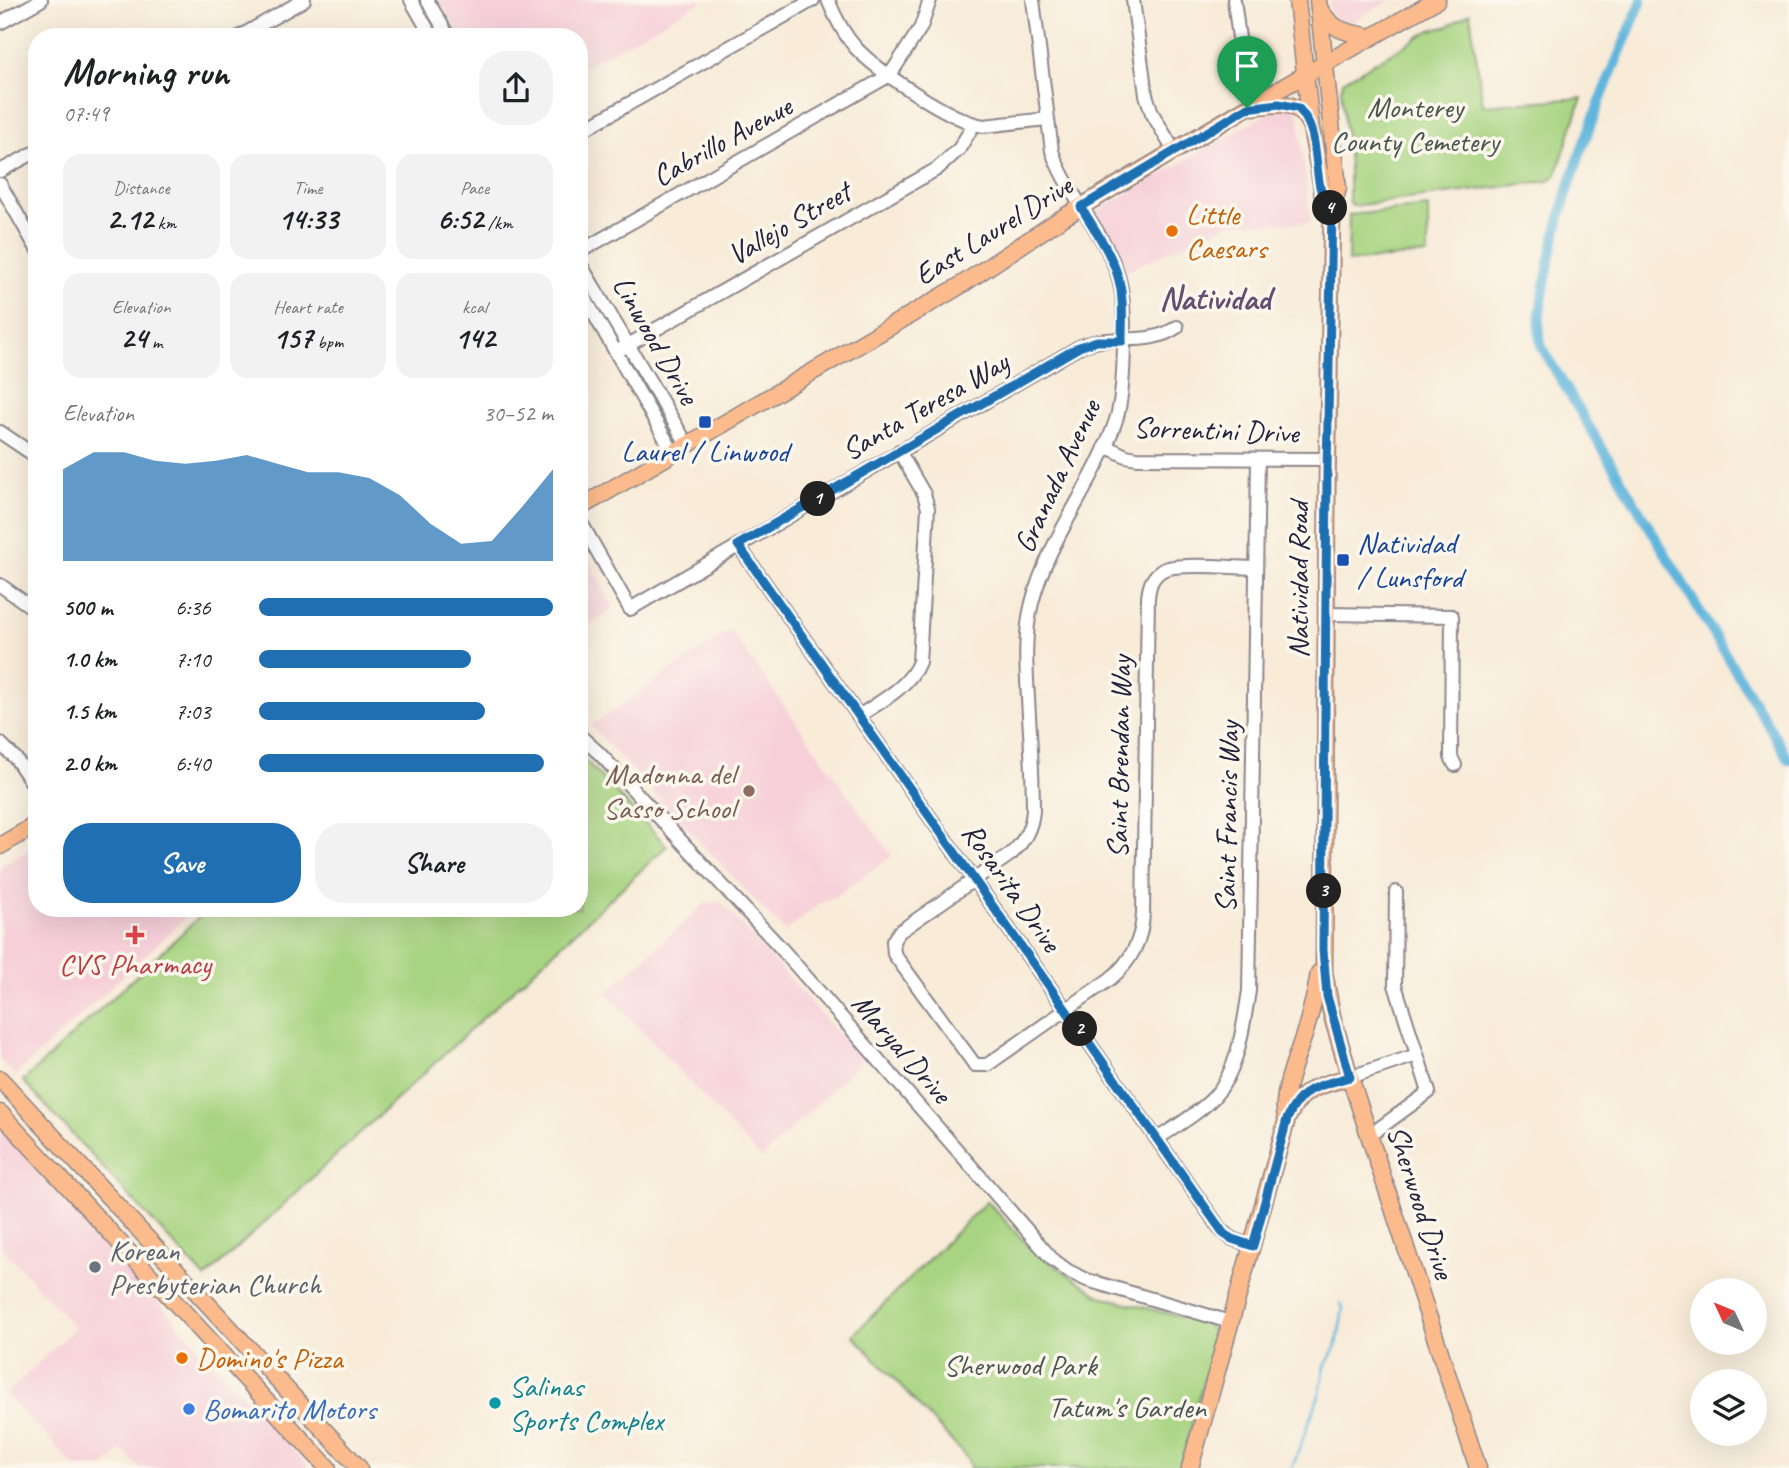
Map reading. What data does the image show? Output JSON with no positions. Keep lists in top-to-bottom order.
{
  "streets": {
    "main road": ["East Laurel Drive", "Natividad Road", "Sherwood Drive"],
    "street": [
      "Cabrillo Avenue",
      "Vallejo Street",
      "Linwood Drive",
      "Santa Teresa Way",
      "Sorrentini Drive",
      "Granada Avenue",
      "Saint Brendan Way",
      "Saint Francis Way",
      "Rosarita Drive",
      "Maryal Drive"
    ]
  },
  "crossings": [
    ["Vallejo Street", "Linwood Drive"],
    ["East Laurel Drive", "Linwood Drive"],
    ["East Laurel Drive", "Granada Avenue"],
    ["East Laurel Drive", "Natividad Road"],
    ["Santa Teresa Way", "Granada Avenue"],
    ["Santa Teresa Way", "Rosarita Drive"],
    ["Sorrentini Drive", "Granada Avenue"],
    ["Sorrentini Drive", "Natividad Road"],
    ["Sorrentini Drive", "Saint Francis Way"],
    ["Granada Avenue", "Saint Brendan Way"],
    ["Granada Avenue", "Rosarita Drive"],
    ["Natividad Road", "Sherwood Drive"],
    ["Saint Brendan Way", "Saint Francis Way"],
    ["Saint Brendan Way", "Rosarita Drive"],
    ["Saint Francis Way", "Rosarita Drive"]
  ],
  "districts": ["Natividad"],
  "parks": ["Monterey County Cemetery", "Sherwood Park", "Tatum's Garden"],
  "places": {
    "other": [
      "Little Caesars",
      "Madonna del Sasso School",
      "Korean Presbyterian Church",
      "Domino's Pizza",
      "Salinas Sports Complex",
      "Bomarito Motors"
    ],
    "transit": ["Laurel / Linwood", "Natividad / Lunsford"],
    "health": ["CVS Pharmacy"]
  },
  "north": "top left",
  "page": {
    "heading": ["Morning run", "07:49"],
    "stats": [
      ["Distance", "2.12 km"],
      ["Time", "14:33"],
      ["Pace", "6:52 /km"],
      ["Elevation", "24 m"],
      ["Heart rate", "157 bpm"],
      ["kcal", "142"]
    ],
    "pins": [
      "4",
      "1",
      "3",
      "2"
    ],
    "chart": ["Elevation", "30–52 m"],
    "list": [
      {
        "name": "500 m",
        "note": "6:36"
      },
      {
        "name": "1.0 km",
        "note": "7:10"
      },
      {
        "name": "1.5 km",
        "note": "7:03"
      },
      {
        "name": "2.0 km",
        "note": "6:40"
      }
    ],
    "buttons": ["Save", "Share"]
  }
}
